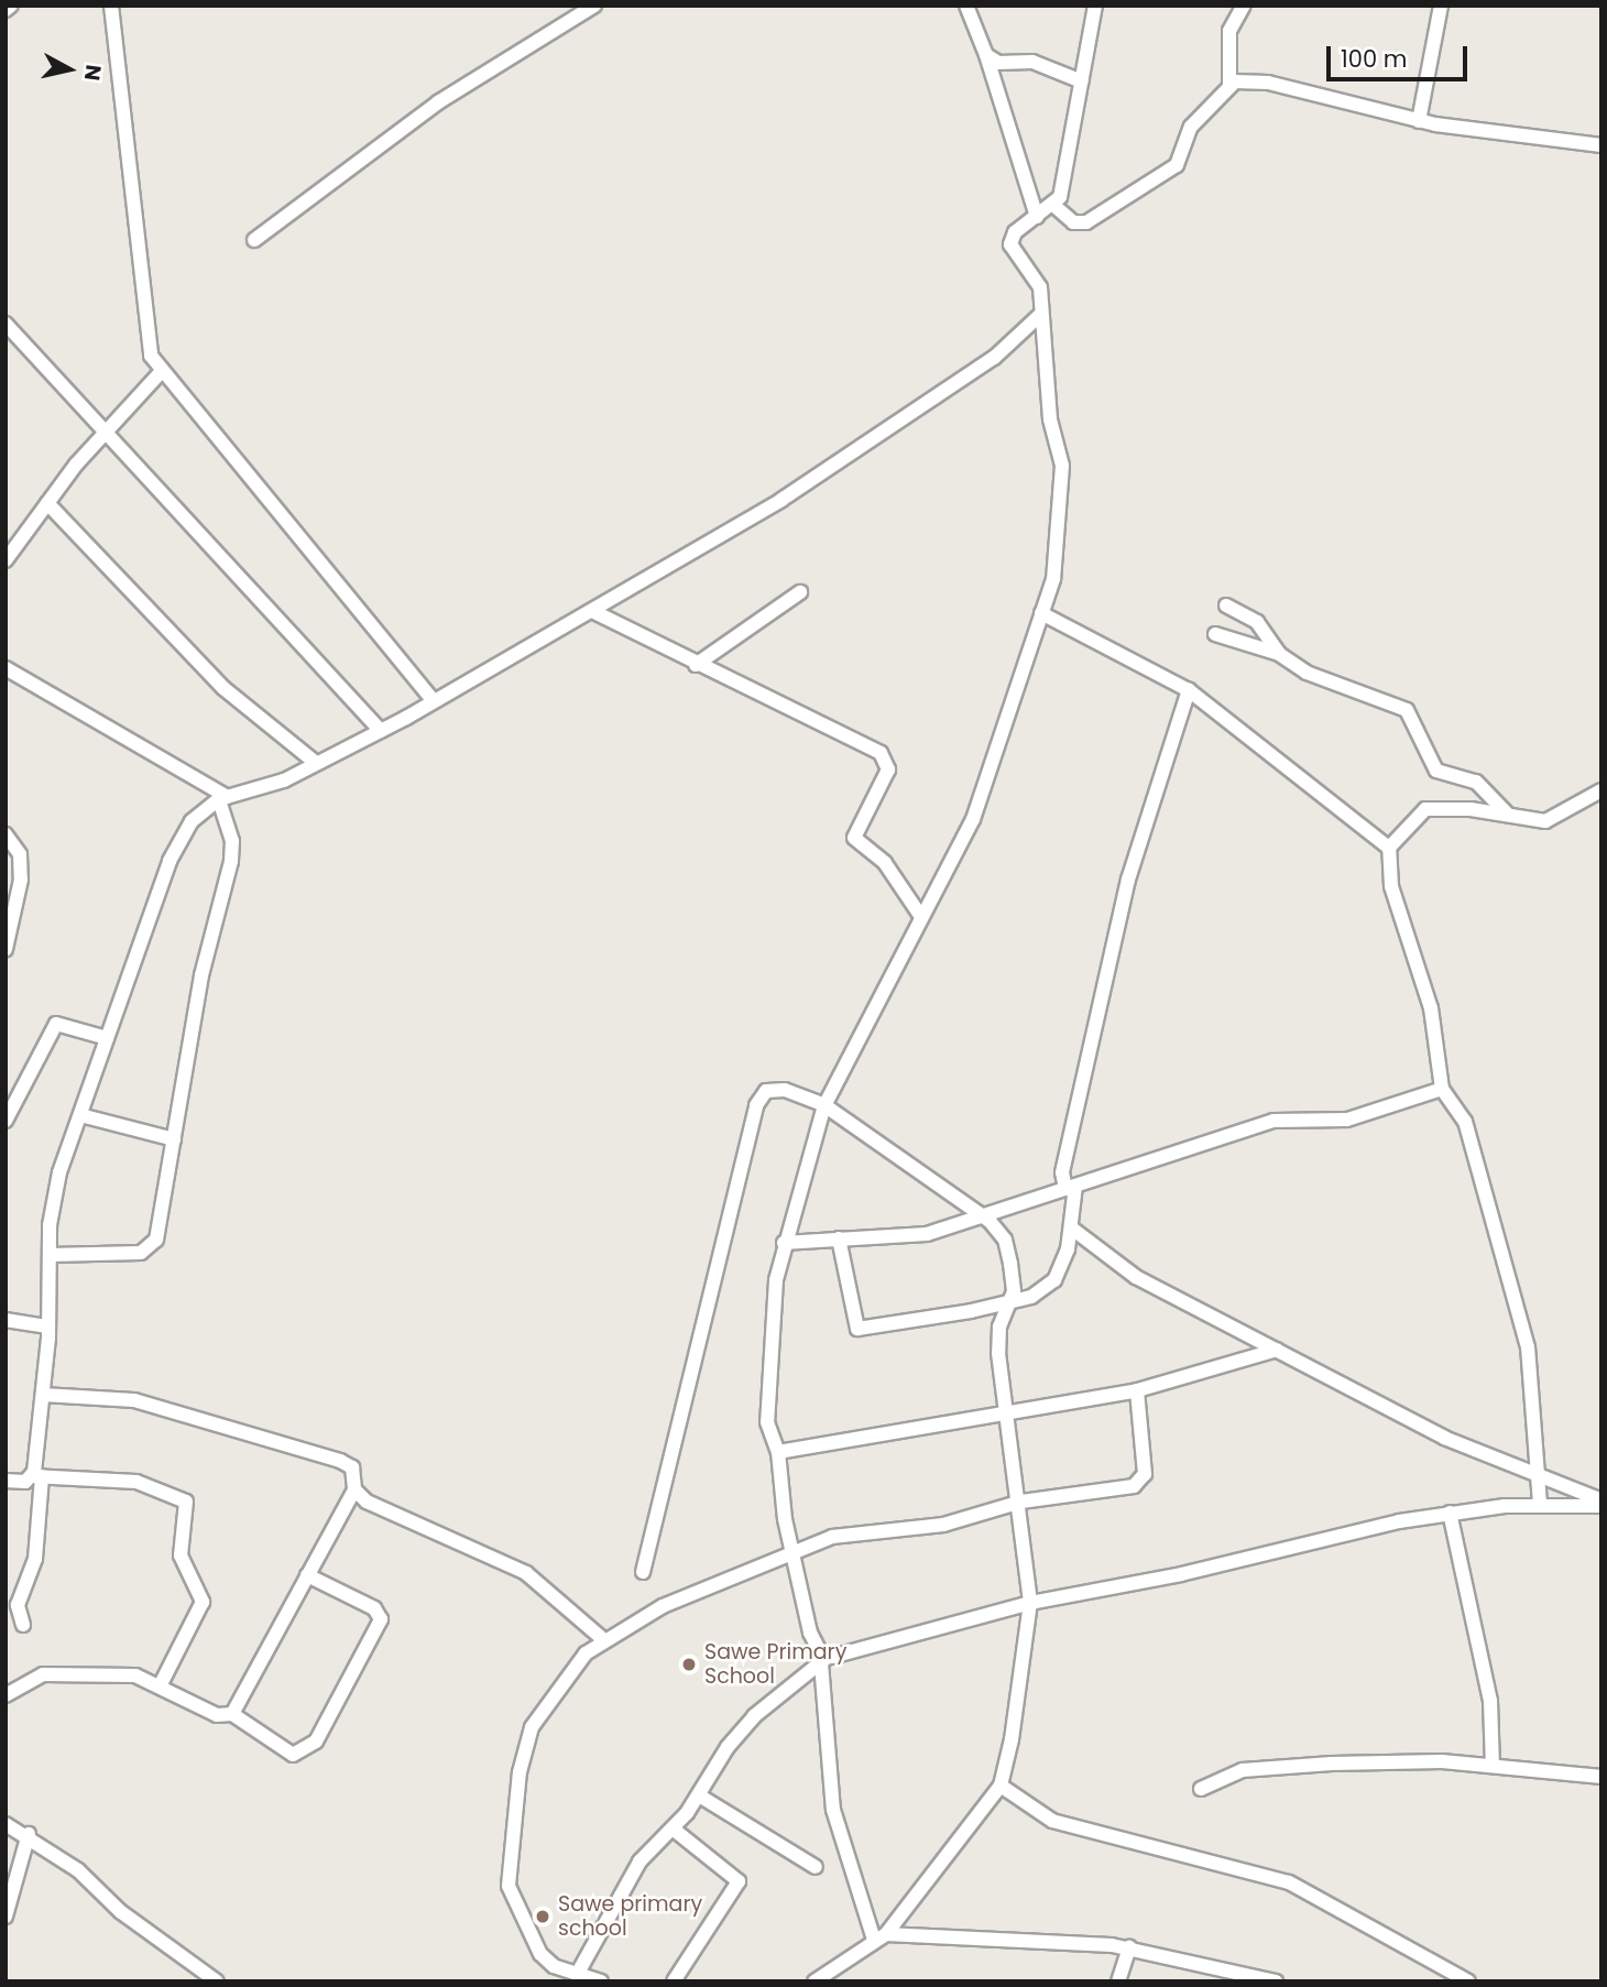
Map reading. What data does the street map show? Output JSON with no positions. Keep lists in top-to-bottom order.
{
  "places": ["Sawe Primary School", "Sawe primary school"],
  "scale_bar": "100 m",
  "north": "right"
}
